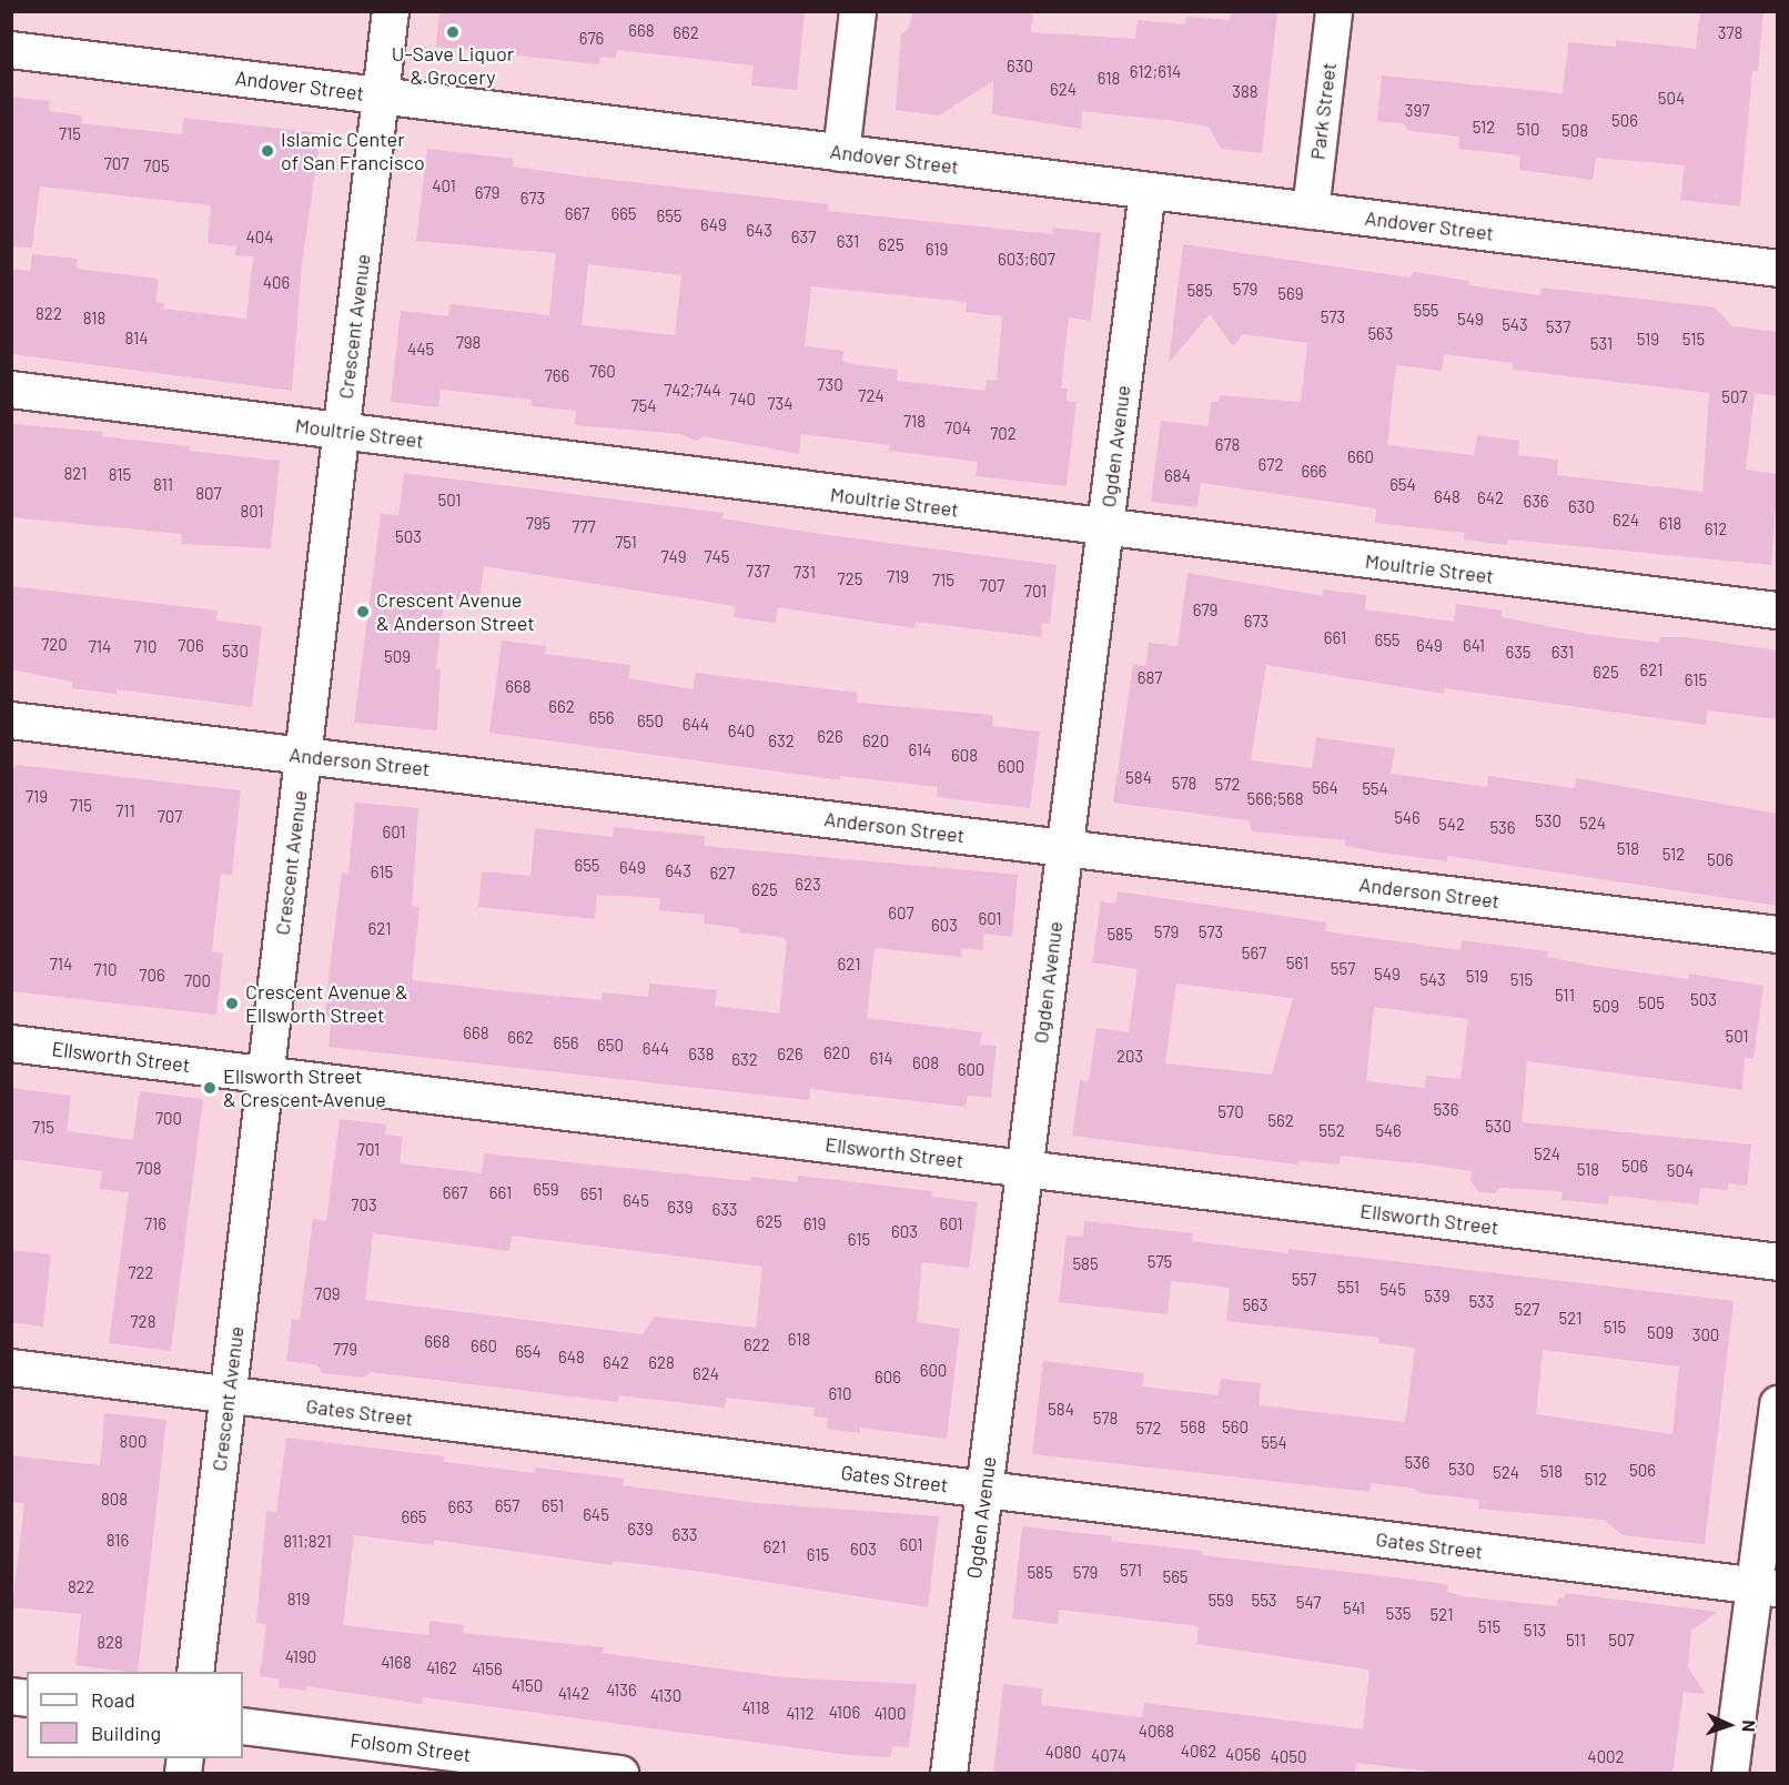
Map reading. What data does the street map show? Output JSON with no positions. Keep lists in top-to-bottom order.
{
  "streets": {
    "street": [
      "Andover Street",
      "Park Street",
      "Crescent Avenue",
      "Moultrie Street",
      "Ogden Avenue",
      "Anderson Street",
      "Ellsworth Street",
      "Gates Street",
      "Folsom Street"
    ]
  },
  "crossings": [
    ["Andover Street", "Park Street"],
    ["Andover Street", "Crescent Avenue"],
    ["Andover Street", "Ogden Avenue"],
    ["Crescent Avenue", "Moultrie Street"],
    ["Crescent Avenue", "Anderson Street"],
    ["Crescent Avenue", "Ellsworth Street"],
    ["Crescent Avenue", "Gates Street"],
    ["Moultrie Street", "Ogden Avenue"],
    ["Ogden Avenue", "Anderson Street"],
    ["Ogden Avenue", "Ellsworth Street"],
    ["Ogden Avenue", "Gates Street"]
  ],
  "places": [
    "U-Save Liquor & Grocery",
    "Islamic Center of San Francisco",
    "Crescent Avenue & Anderson Street",
    "Crescent Avenue & Ellsworth Street",
    "Ellsworth Street & Crescent Avenue"
  ],
  "house_numbers": [
    "668",
    "662",
    "378",
    "676",
    "630",
    "612;614",
    "618",
    "624",
    "388",
    "504",
    "397",
    "506",
    "512",
    "510",
    "508",
    "715",
    "707",
    "705",
    "401",
    "679",
    "673",
    "667",
    "665",
    "655",
    "649",
    "643",
    "404",
    "637",
    "631",
    "625",
    "619",
    "603;607",
    "406",
    "579",
    "585",
    "569",
    "555",
    "822",
    "573",
    "818",
    "549",
    "543",
    "537",
    "563",
    "814",
    "519",
    "515",
    "798",
    "531",
    "445",
    "760",
    "766",
    "730",
    "742;744",
    "724",
    "507",
    "740",
    "734",
    "754",
    "718",
    "704",
    "702",
    "678",
    "660",
    "672",
    "666",
    "821",
    "815",
    "684",
    "811",
    "654",
    "807",
    "648",
    "642",
    "501",
    "636",
    "630",
    "801",
    "624",
    "795",
    "618",
    "777",
    "612",
    "503",
    "751",
    "749",
    "745",
    "737",
    "731",
    "719",
    "725",
    "715",
    "707",
    "701",
    "679",
    "673",
    "661",
    "655",
    "720",
    "706",
    "649",
    "641",
    "714",
    "710",
    "530",
    "635",
    "631",
    "509",
    "621",
    "625",
    "687",
    "615",
    "668",
    "662",
    "656",
    "650",
    "644",
    "640",
    "626",
    "632",
    "620",
    "614",
    "608",
    "600",
    "584",
    "578",
    "572",
    "564",
    "554",
    "719",
    "566;568",
    "715",
    "711",
    "707",
    "546",
    "530",
    "524",
    "542",
    "536",
    "601",
    "518",
    "512",
    "506",
    "655",
    "649",
    "643",
    "615",
    "627",
    "623",
    "625",
    "607",
    "601",
    "603",
    "621",
    "579",
    "573",
    "585",
    "567",
    "561",
    "714",
    "621",
    "557",
    "710",
    "549",
    "706",
    "519",
    "543",
    "515",
    "700",
    "511",
    "503",
    "505",
    "509",
    "668",
    "501",
    "662",
    "656",
    "650",
    "644",
    "620",
    "638",
    "626",
    "203",
    "614",
    "632",
    "608",
    "600",
    "536",
    "570",
    "700",
    "562",
    "530",
    "715",
    "552",
    "546",
    "701",
    "524",
    "506",
    "708",
    "518",
    "504",
    "659",
    "667",
    "661",
    "651",
    "645",
    "703",
    "639",
    "633",
    "625",
    "716",
    "619",
    "601",
    "603",
    "615",
    "575",
    "585",
    "722",
    "557",
    "551",
    "545",
    "709",
    "539",
    "533",
    "563",
    "527",
    "521",
    "728",
    "515",
    "509",
    "300",
    "618",
    "668",
    "622",
    "660",
    "779",
    "654",
    "648",
    "642",
    "628",
    "600",
    "624",
    "606",
    "610",
    "584",
    "578",
    "568",
    "560",
    "572",
    "800",
    "554",
    "536",
    "530",
    "506",
    "518",
    "524",
    "512",
    "808",
    "657",
    "651",
    "663",
    "645",
    "665",
    "639",
    "633",
    "816",
    "811;821",
    "601",
    "621",
    "603",
    "615",
    "571",
    "585",
    "579",
    "565",
    "822",
    "819",
    "559",
    "553",
    "547",
    "541",
    "535",
    "521",
    "515",
    "513",
    "511",
    "507",
    "828",
    "4190",
    "4168",
    "4162",
    "4156",
    "4150",
    "4136",
    "4142",
    "4130",
    "4118",
    "4106",
    "4112",
    "4100",
    "4068",
    "4062",
    "4080",
    "4056",
    "4074",
    "4050",
    "4002"
  ],
  "legend": ["Road", "Building"],
  "north": "right"
}
